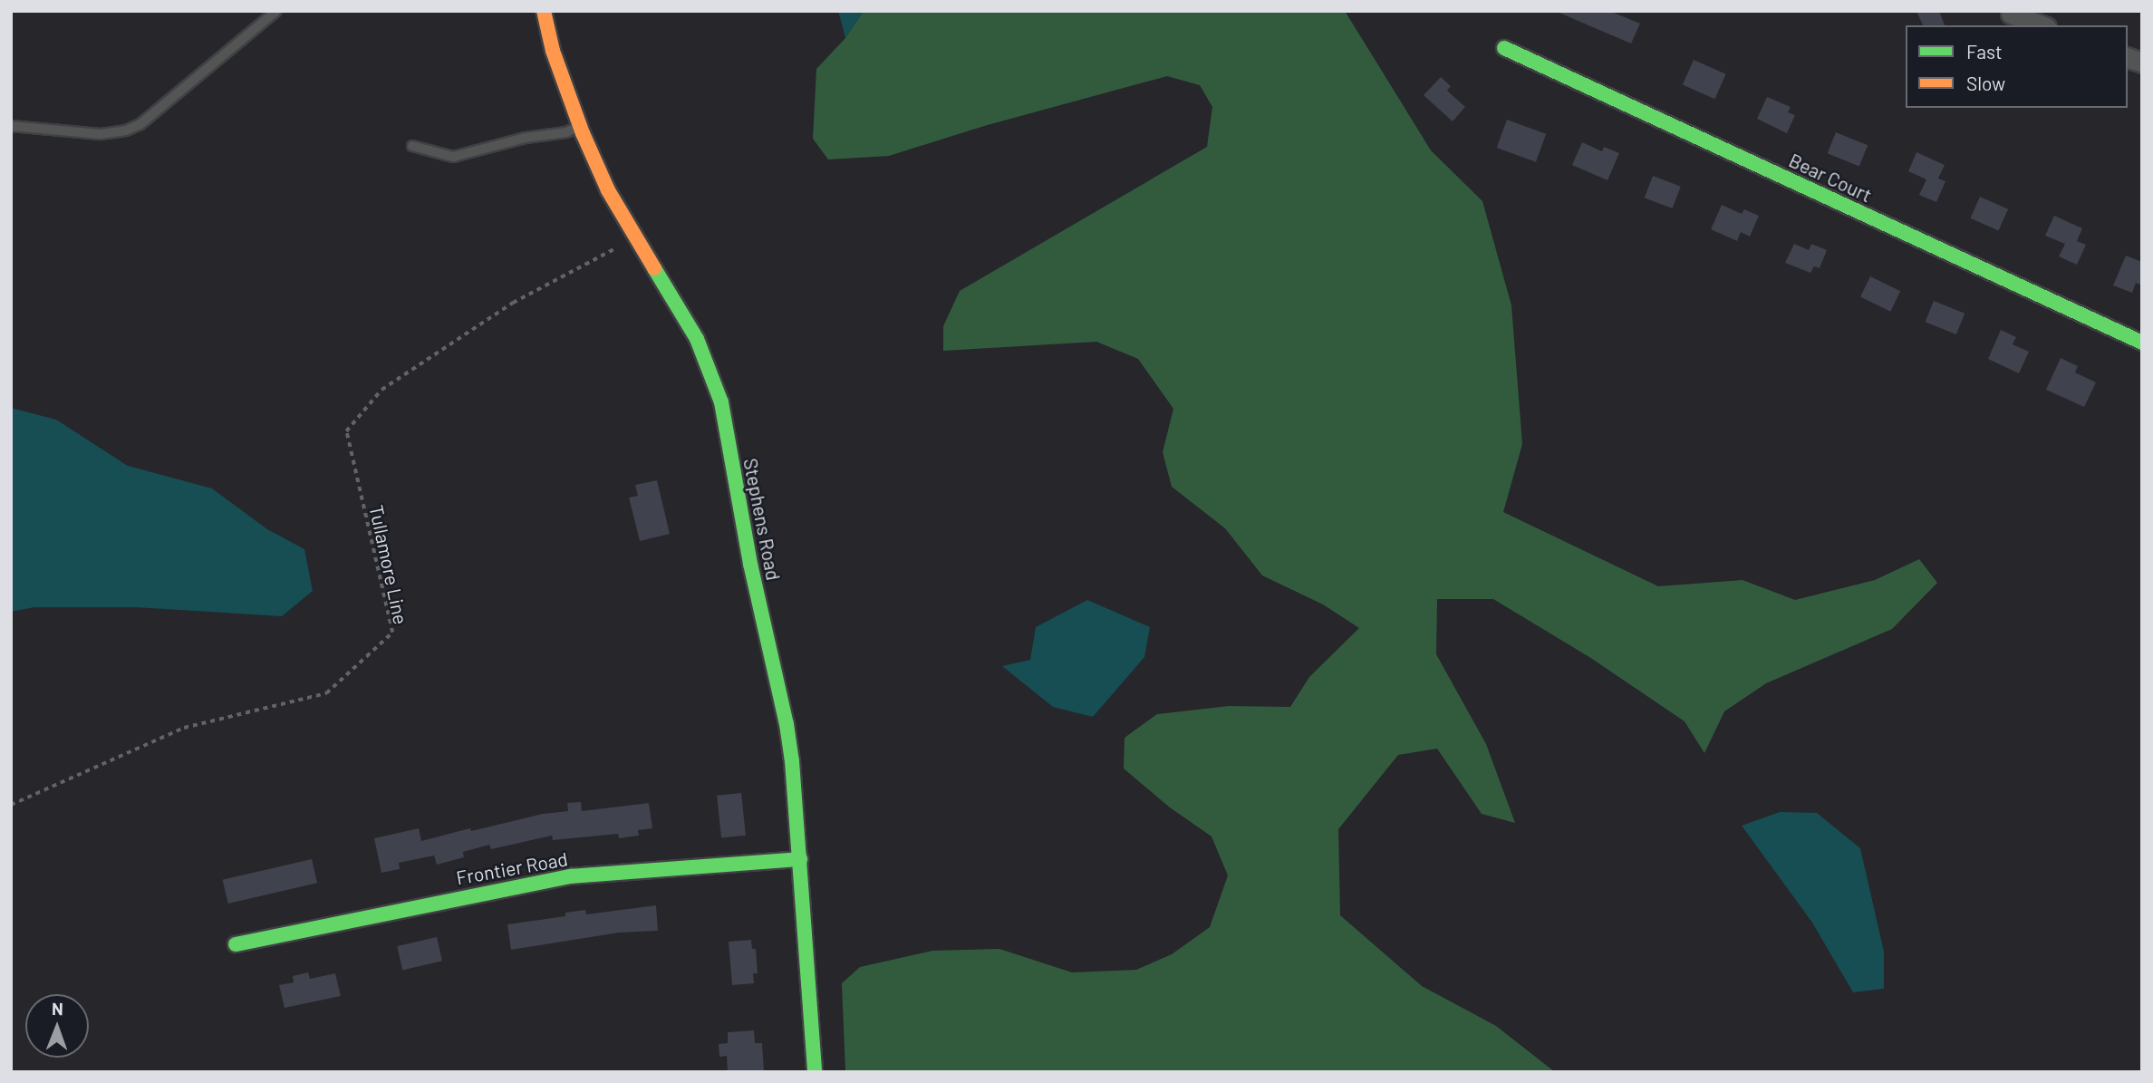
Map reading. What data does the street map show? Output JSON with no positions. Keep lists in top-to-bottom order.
{
  "streets": {
    "street": ["Bear Court", "Stephens Road", "Frontier Road"],
    "path": ["Tullamore Line"]
  },
  "crossings": [
    ["Stephens Road", "Tullamore Line"],
    ["Stephens Road", "Frontier Road"]
  ],
  "legend": ["Fast", "Slow"],
  "north": "top"
}
